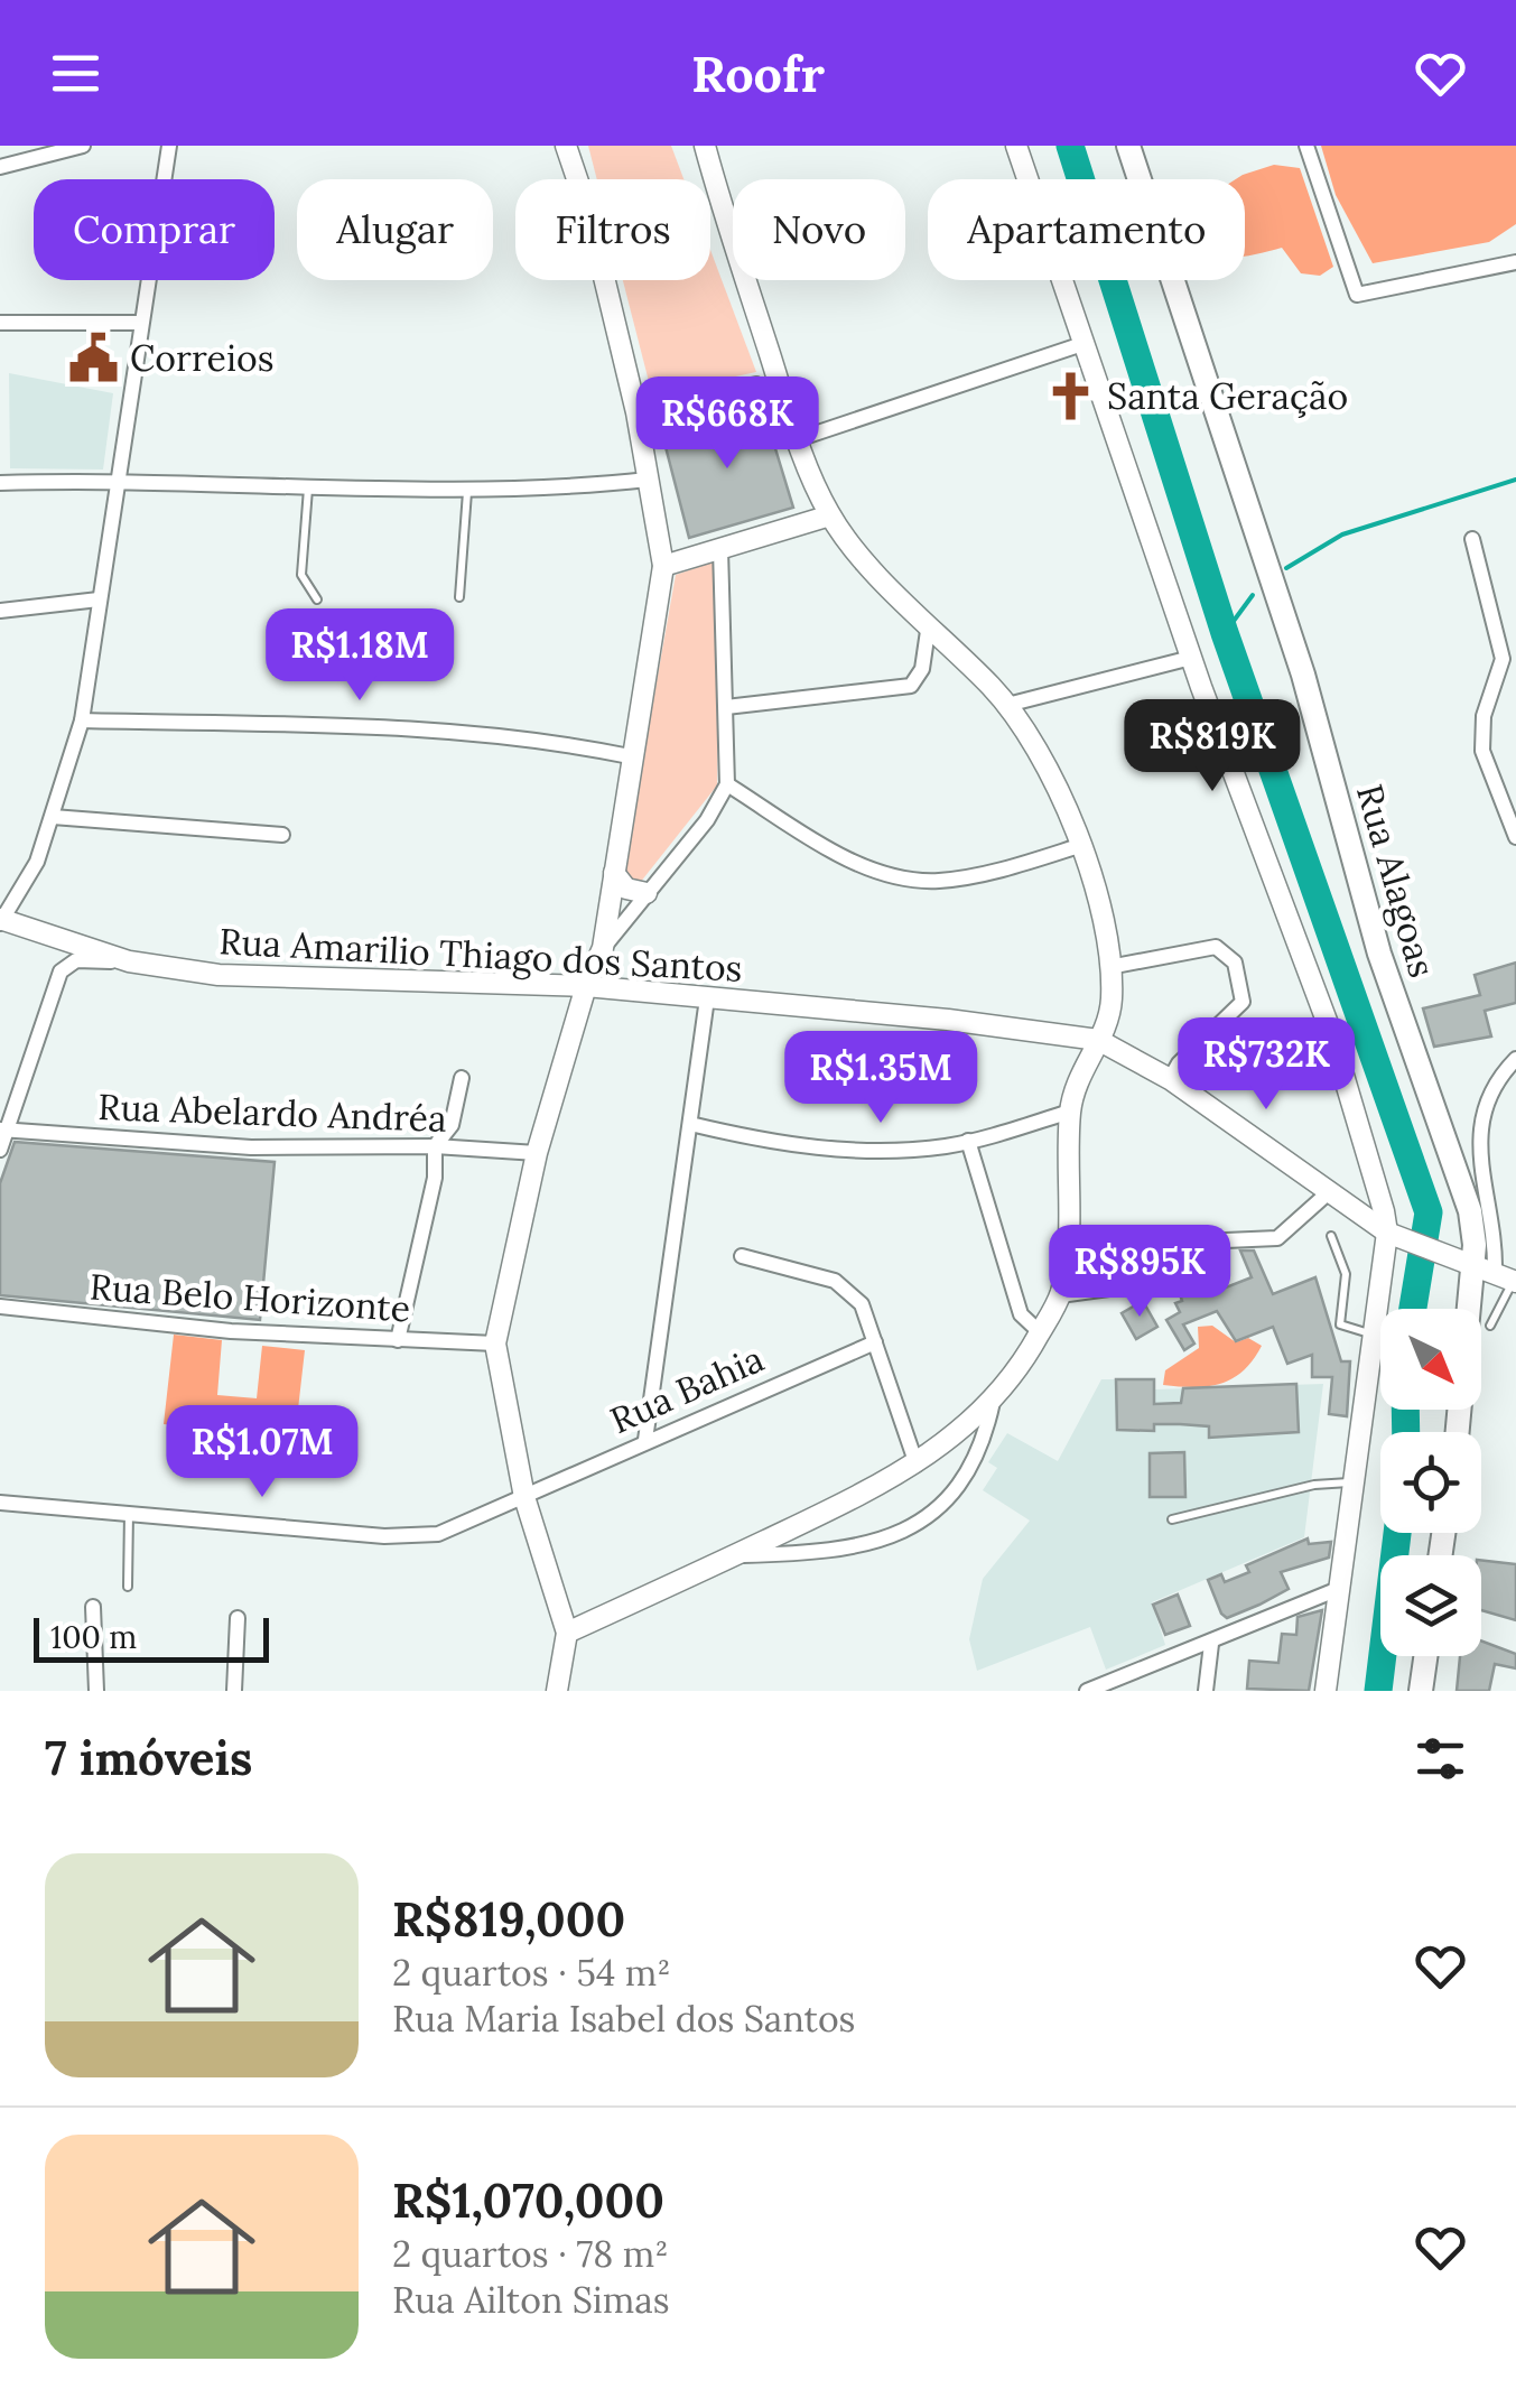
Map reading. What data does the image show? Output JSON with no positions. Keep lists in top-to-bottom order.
{
  "streets": {
    "main road": ["Rua Alagoas"],
    "street": [
      "Rua Amarilio Thiago dos Santos",
      "Rua Abelardo Andréa",
      "Rua Belo Horizonte",
      "Rua Bahia"
    ]
  },
  "places": {
    "public building": ["Correios"],
    "church": ["Santa Geração"]
  },
  "scale_bar": "100 m",
  "north": "bottom right",
  "page": {
    "header": "Roofr",
    "chip": [
      "Comprar",
      "Alugar",
      "Filtros",
      "Novo",
      "Apartamento"
    ],
    "price": [
      "R$668K",
      "R$1.18M",
      "R$819K",
      "R$732K",
      "R$1.35M",
      "R$895K",
      "R$1.07M"
    ],
    "scale": "100 m",
    "heading": "7 imóveis",
    "list": [
      {
        "name": "R$819,000",
        "note": "2 quartos · 54 m² · Rua Maria Isabel dos Santos"
      },
      {
        "name": "R$1,070,000",
        "note": "2 quartos · 78 m² · Rua Ailton Simas"
      }
    ]
  }
}
